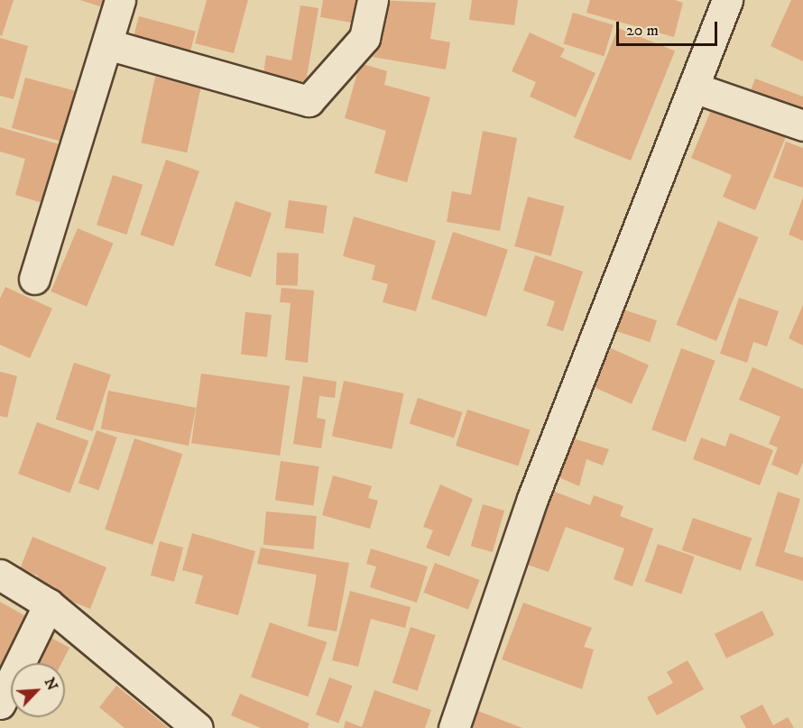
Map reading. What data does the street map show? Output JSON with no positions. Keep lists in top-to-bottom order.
{
  "scale_bar": "20 m",
  "north": "top right"
}
